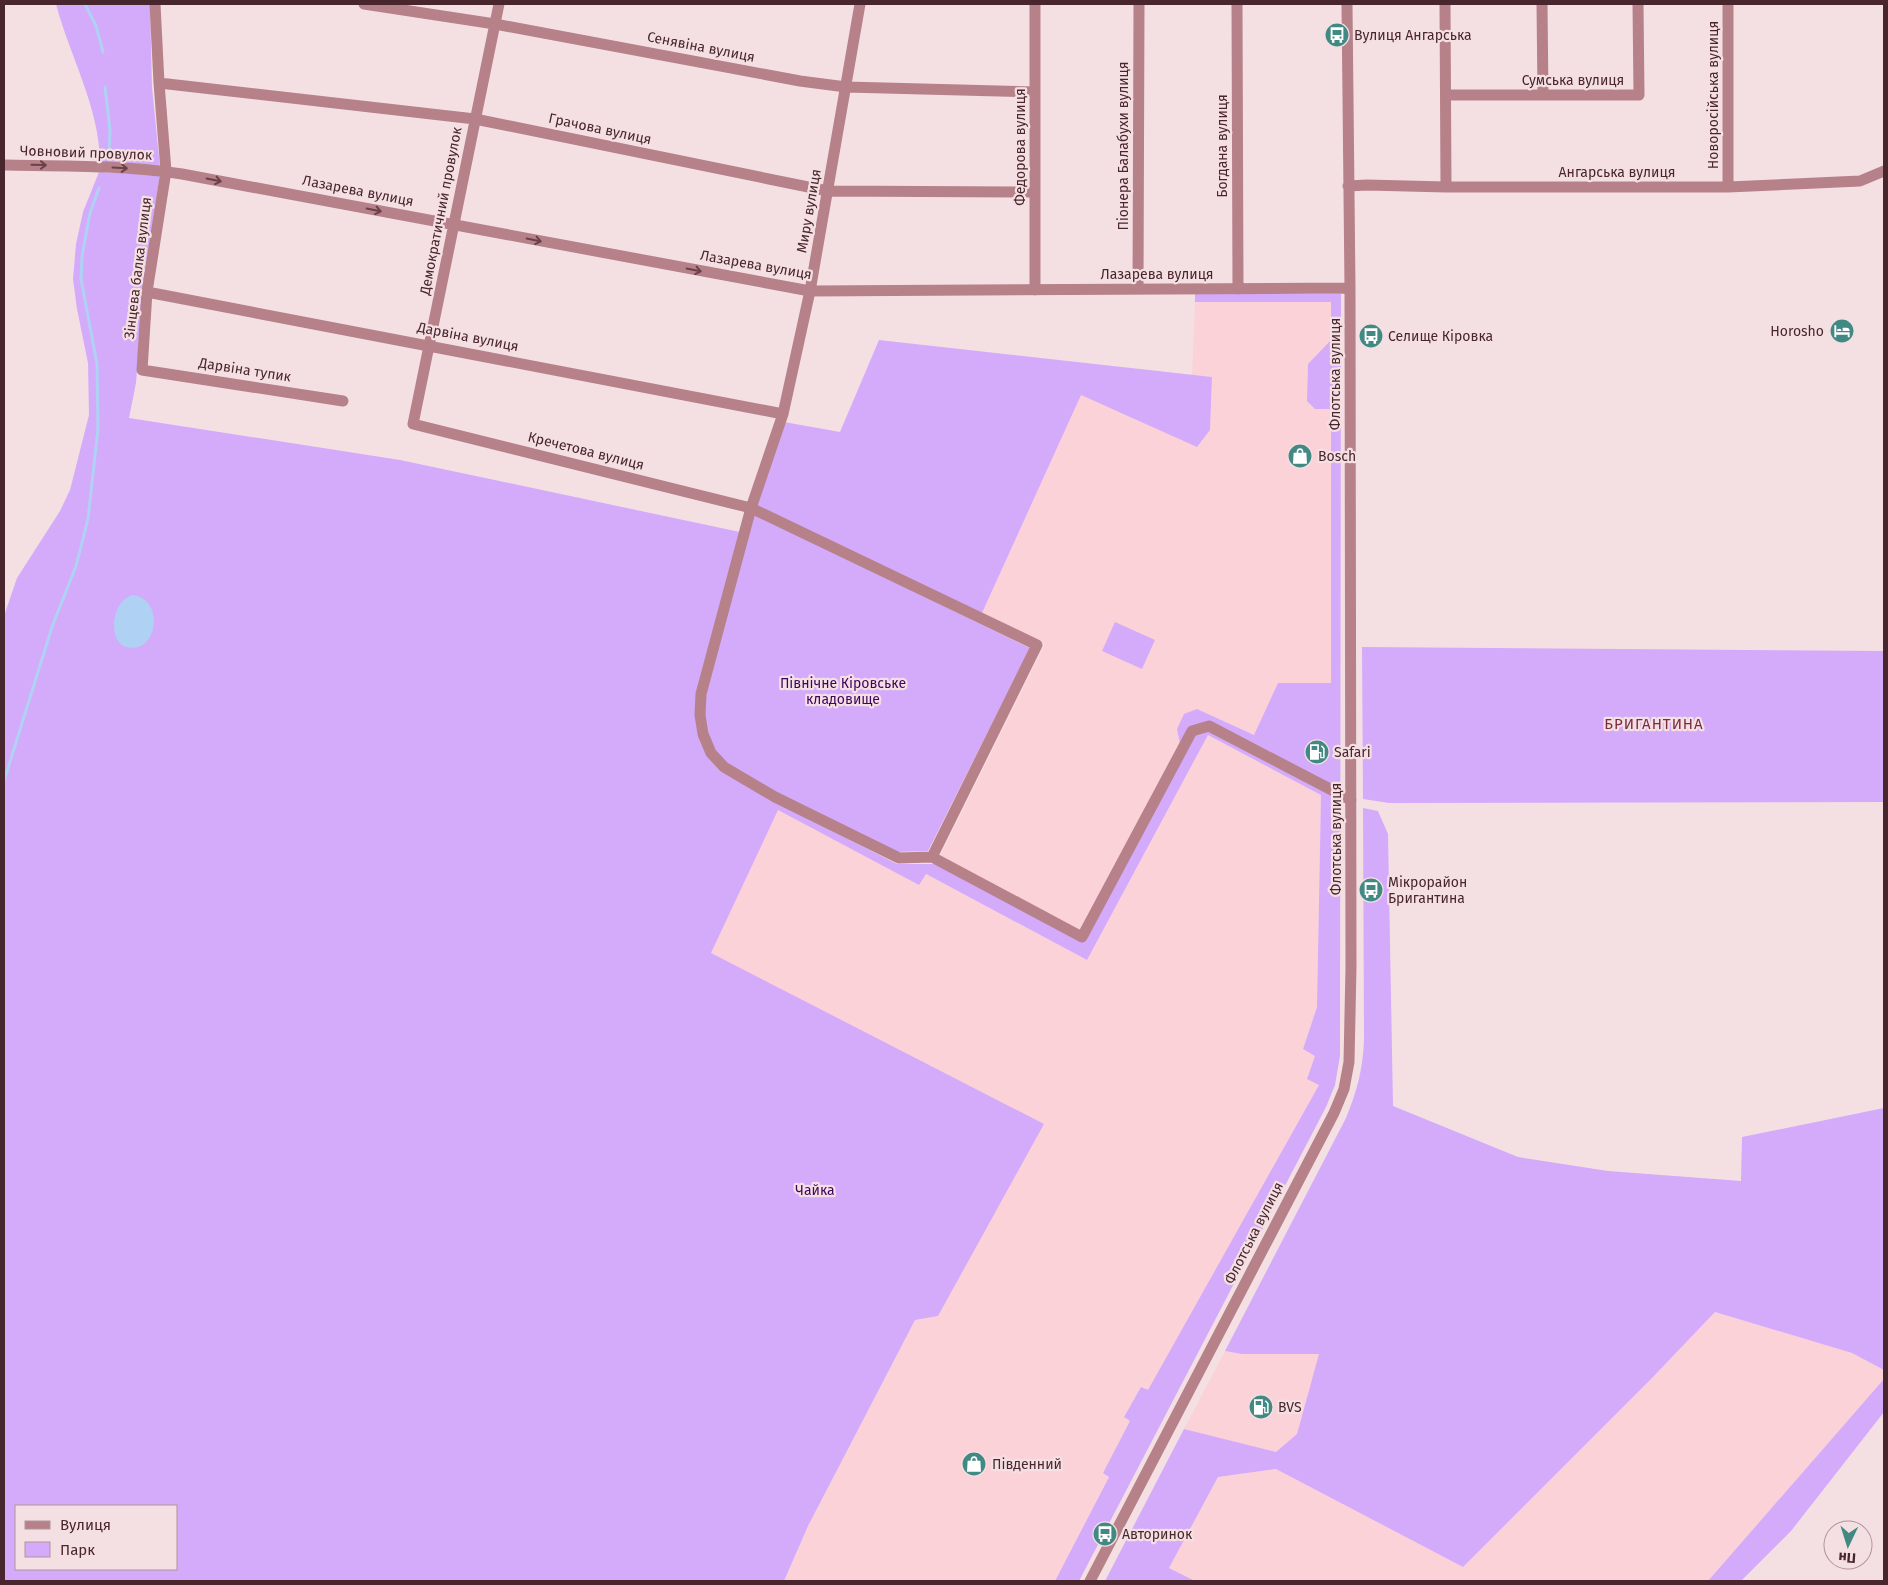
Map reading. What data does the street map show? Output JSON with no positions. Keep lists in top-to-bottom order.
{
  "streets": {
    "street": [
      "Сенявіна вулиця",
      "Сумська вулиця",
      "Новоросійська вулиця",
      "Грачова вулиця",
      "Піонера Балабухи вулиця",
      "Богдана вулиця",
      "Федорова вулиця",
      "Човновий провулок",
      "Ангарська вулиця",
      "Лазарева вулиця",
      "Демократичний провулок",
      "Миру вулиця",
      "Зінцева балка вулиця",
      "Дарвіна вулиця",
      "Дарвіна тупик",
      "Флотська вулиця",
      "Кречетова вулиця"
    ]
  },
  "crossings": [
    ["Сенявіна вулиця", "Федорова вулиця"],
    ["Сенявіна вулиця", "Демократичний провулок"],
    ["Сенявіна вулиця", "Миру вулиця"],
    ["Новоросійська вулиця", "Ангарська вулиця"],
    ["Грачова вулиця", "Федорова вулиця"],
    ["Грачова вулиця", "Демократичний провулок"],
    ["Грачова вулиця", "Миру вулиця"],
    ["Грачова вулиця", "Зінцева балка вулиця"],
    ["Піонера Балабухи вулиця", "Лазарева вулиця"],
    ["Богдана вулиця", "Лазарева вулиця"],
    ["Федорова вулиця", "Лазарева вулиця"],
    ["Човновий провулок", "Лазарева вулиця"],
    ["Човновий провулок", "Зінцева балка вулиця"],
    ["Ангарська вулиця", "Флотська вулиця"],
    ["Лазарева вулиця", "Демократичний провулок"],
    ["Лазарева вулиця", "Миру вулиця"],
    ["Лазарева вулиця", "Зінцева балка вулиця"],
    ["Лазарева вулиця", "Флотська вулиця"],
    ["Демократичний провулок", "Дарвіна вулиця"],
    ["Демократичний провулок", "Кречетова вулиця"],
    ["Миру вулиця", "Дарвіна вулиця"],
    ["Миру вулиця", "Кречетова вулиця"],
    ["Зінцева балка вулиця", "Дарвіна вулиця"],
    ["Зінцева балка вулиця", "Дарвіна тупик"]
  ],
  "one_way": ["Човновий провулок", "Лазарева вулиця"],
  "districts": ["БРИГАНТИНА"],
  "parks": ["Північне Кіровське кладовище", "Чайка"],
  "places": {
    "bus stop": [
      "Вулиця Ангарська",
      "Селище Кіровка",
      "Мікрорайон Бригантина",
      "Авторинок"
    ],
    "hotel": ["Horosho"],
    "shop": ["Bosch", "Південний"],
    "fuel station": ["Safari", "BVS"]
  },
  "legend": ["Вулиця", "Парк"],
  "north": "bottom"
}
